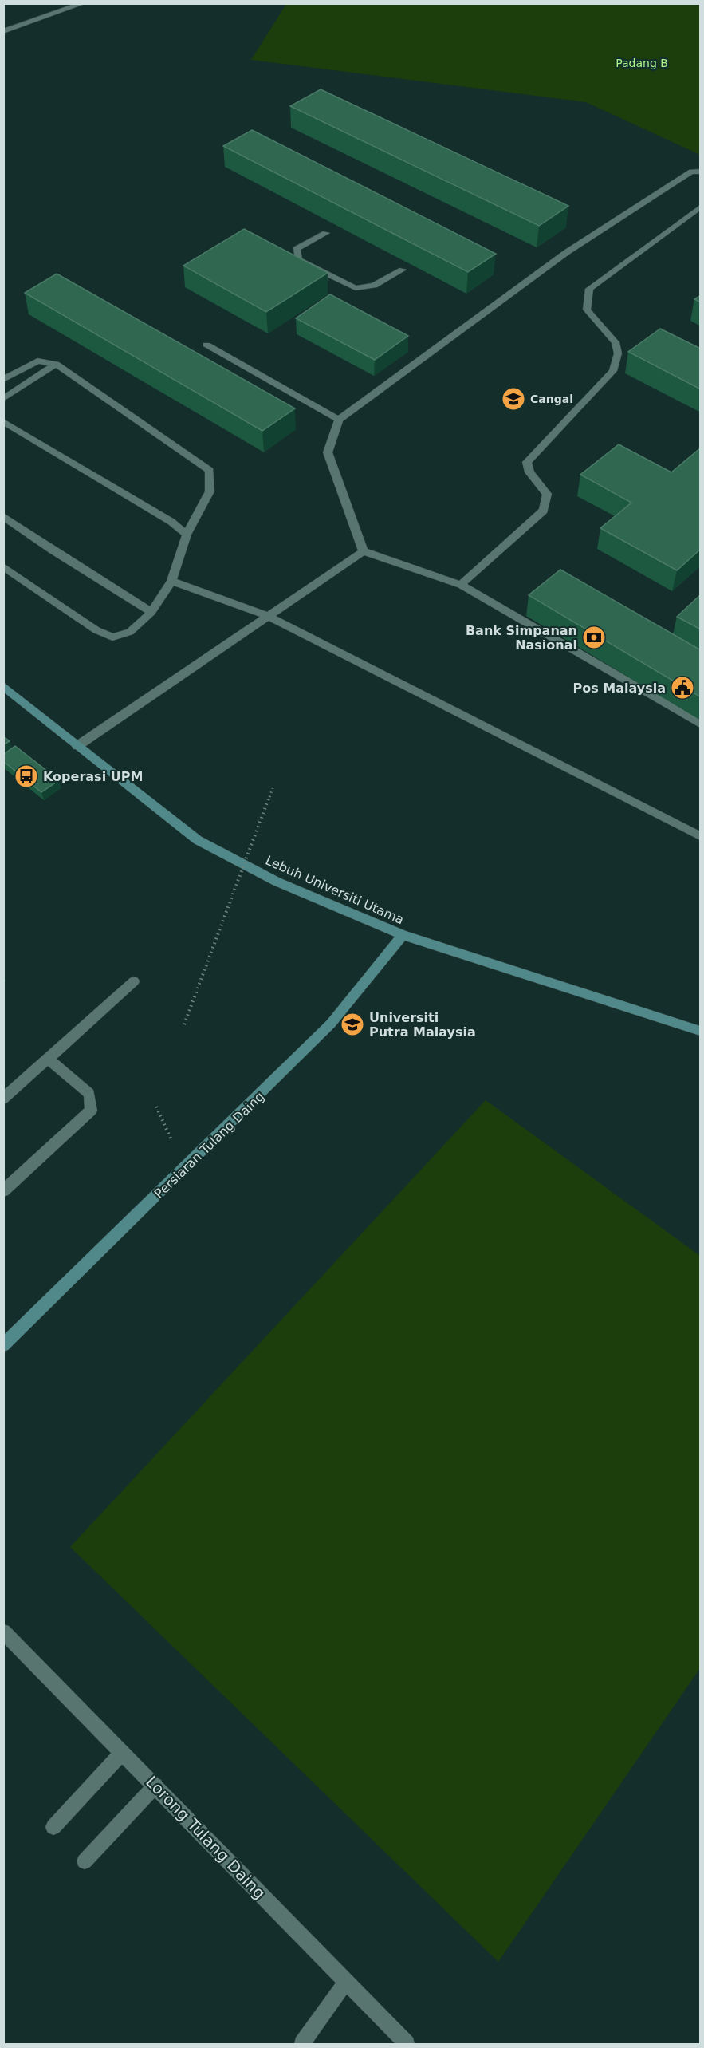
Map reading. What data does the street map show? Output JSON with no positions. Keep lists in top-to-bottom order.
{
  "streets": {
    "street": ["Lebuh Universiti Utama", "Persiaran Tulang Daing", "Lorong Tulang Daing"]
  },
  "crossings": [
    ["Lebuh Universiti Utama", "Persiaran Tulang Daing"]
  ],
  "parks": ["Padang B"],
  "places": {
    "school or university": ["Cangal", "Universiti Putra Malaysia"],
    "bank": ["Bank Simpanan Nasional"],
    "public building": ["Pos Malaysia"],
    "bus stop": ["Koperasi UPM"]
  }
}
